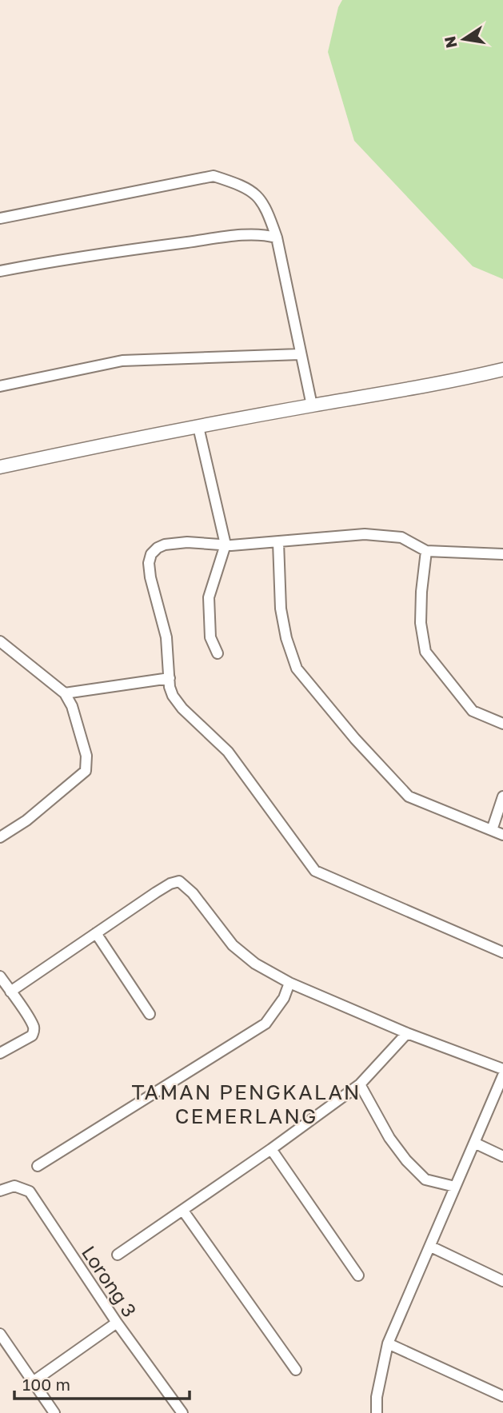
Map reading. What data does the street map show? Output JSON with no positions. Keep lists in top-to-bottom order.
{
  "streets": {
    "street": ["Lorong 3"]
  },
  "districts": ["TAMAN PENGKALAN CEMERLANG"],
  "scale_bar": "100 m",
  "north": "left"
}
